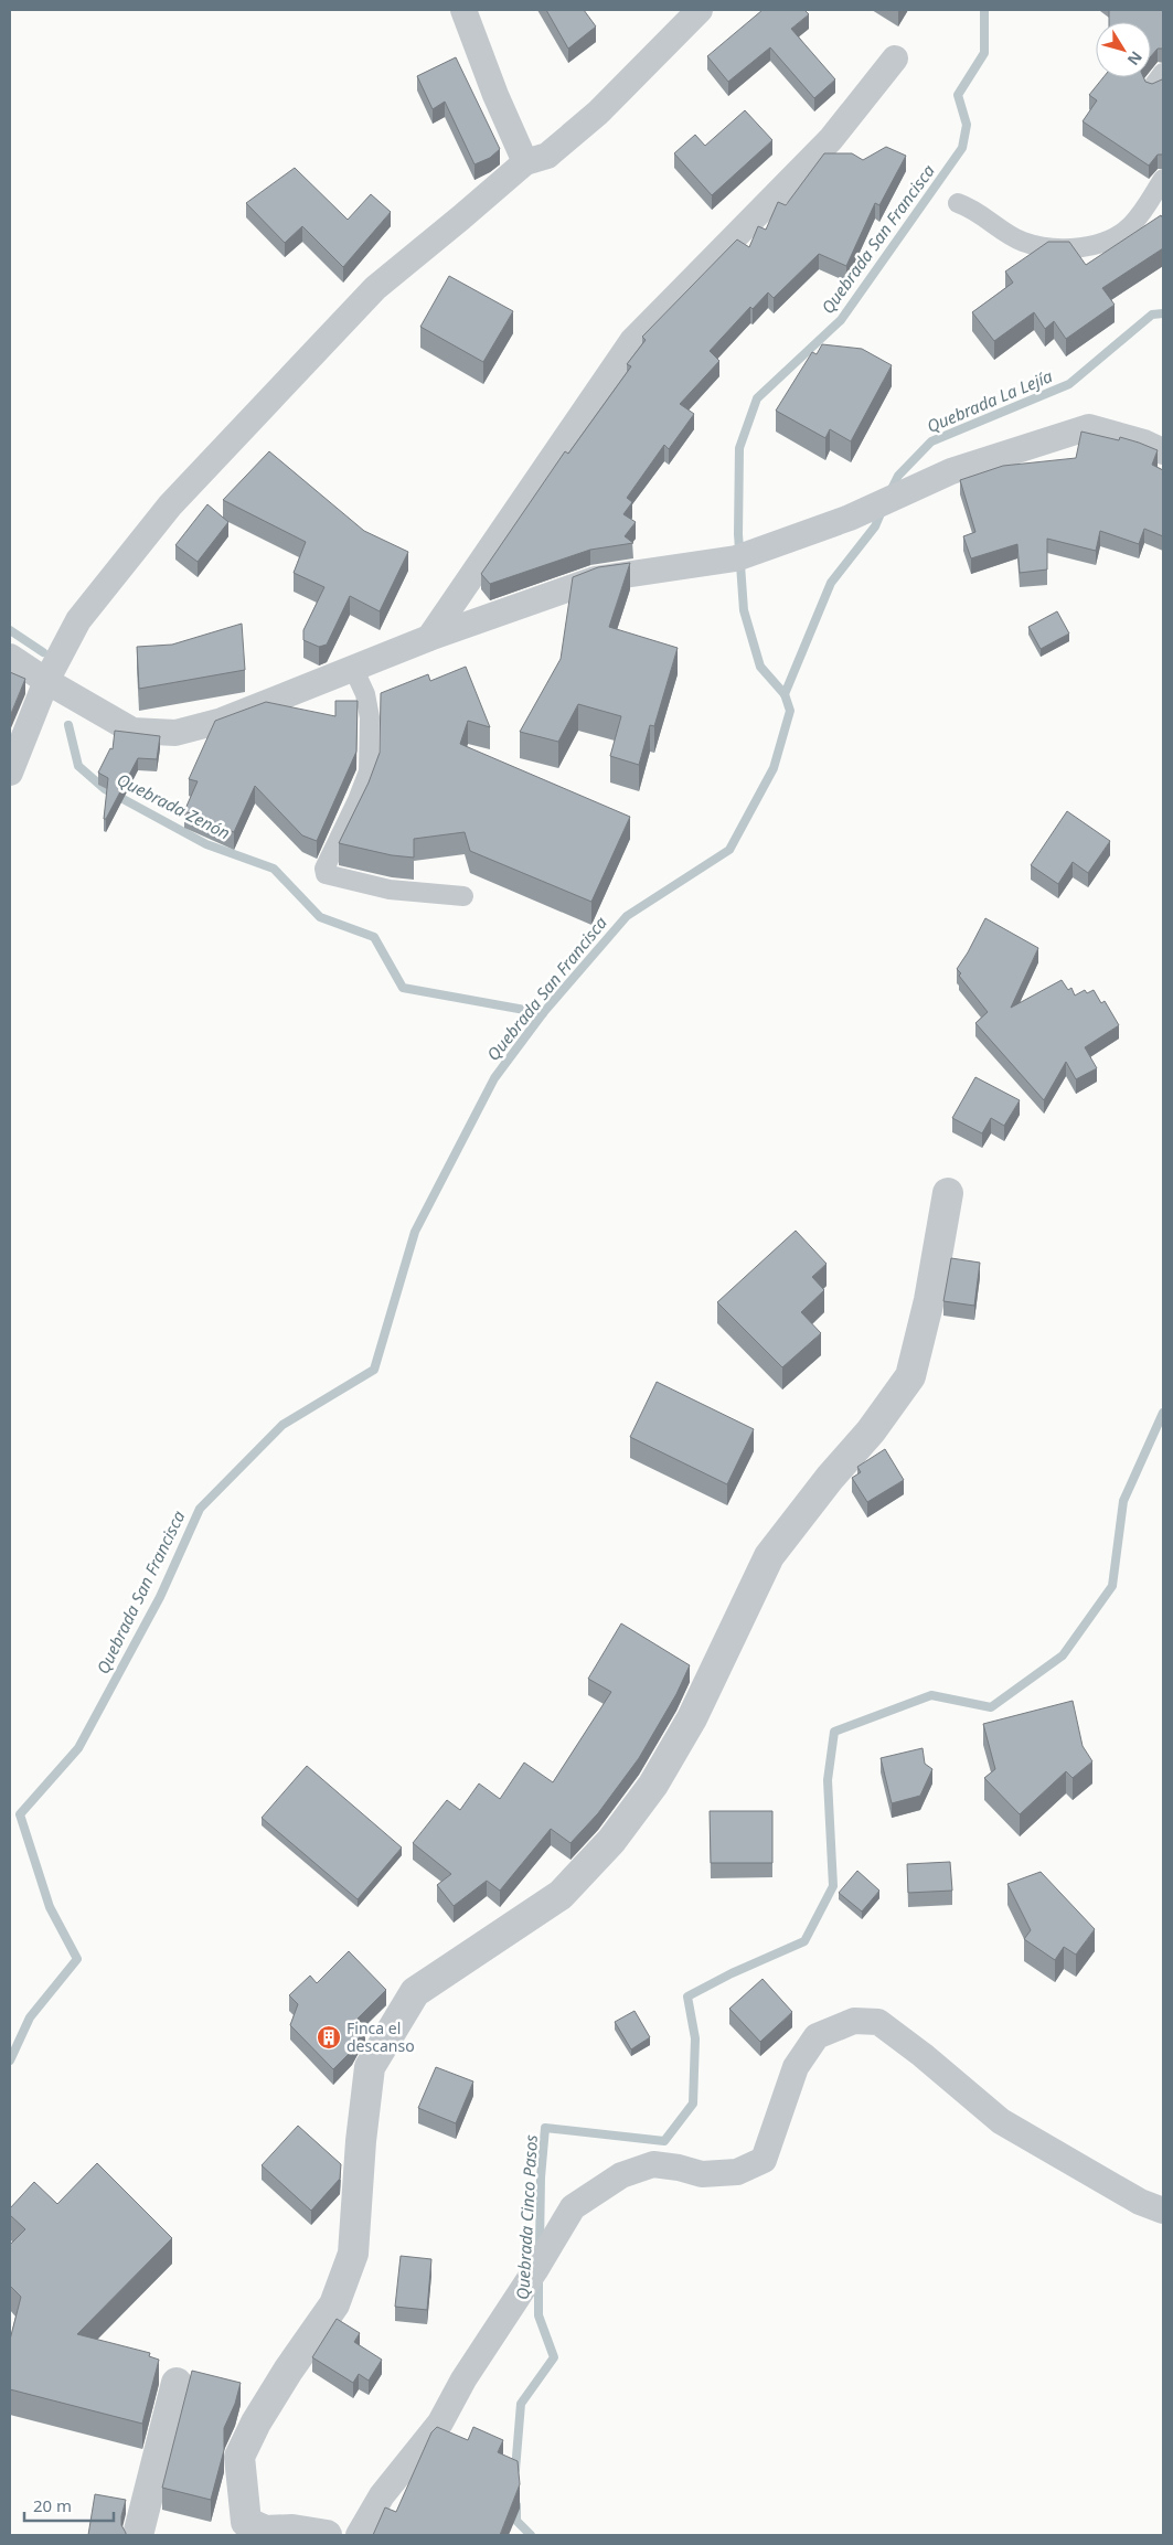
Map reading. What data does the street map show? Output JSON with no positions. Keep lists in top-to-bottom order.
{
  "water": [
    "Quebrada San Francisca",
    "Quebrada La Lejía",
    "Quebrada Zenón",
    "Quebrada Cinco Pasos"
  ],
  "places": {
    "building": ["Finca el descanso"]
  },
  "scale_bar": "20 m",
  "north": "bottom right"
}
